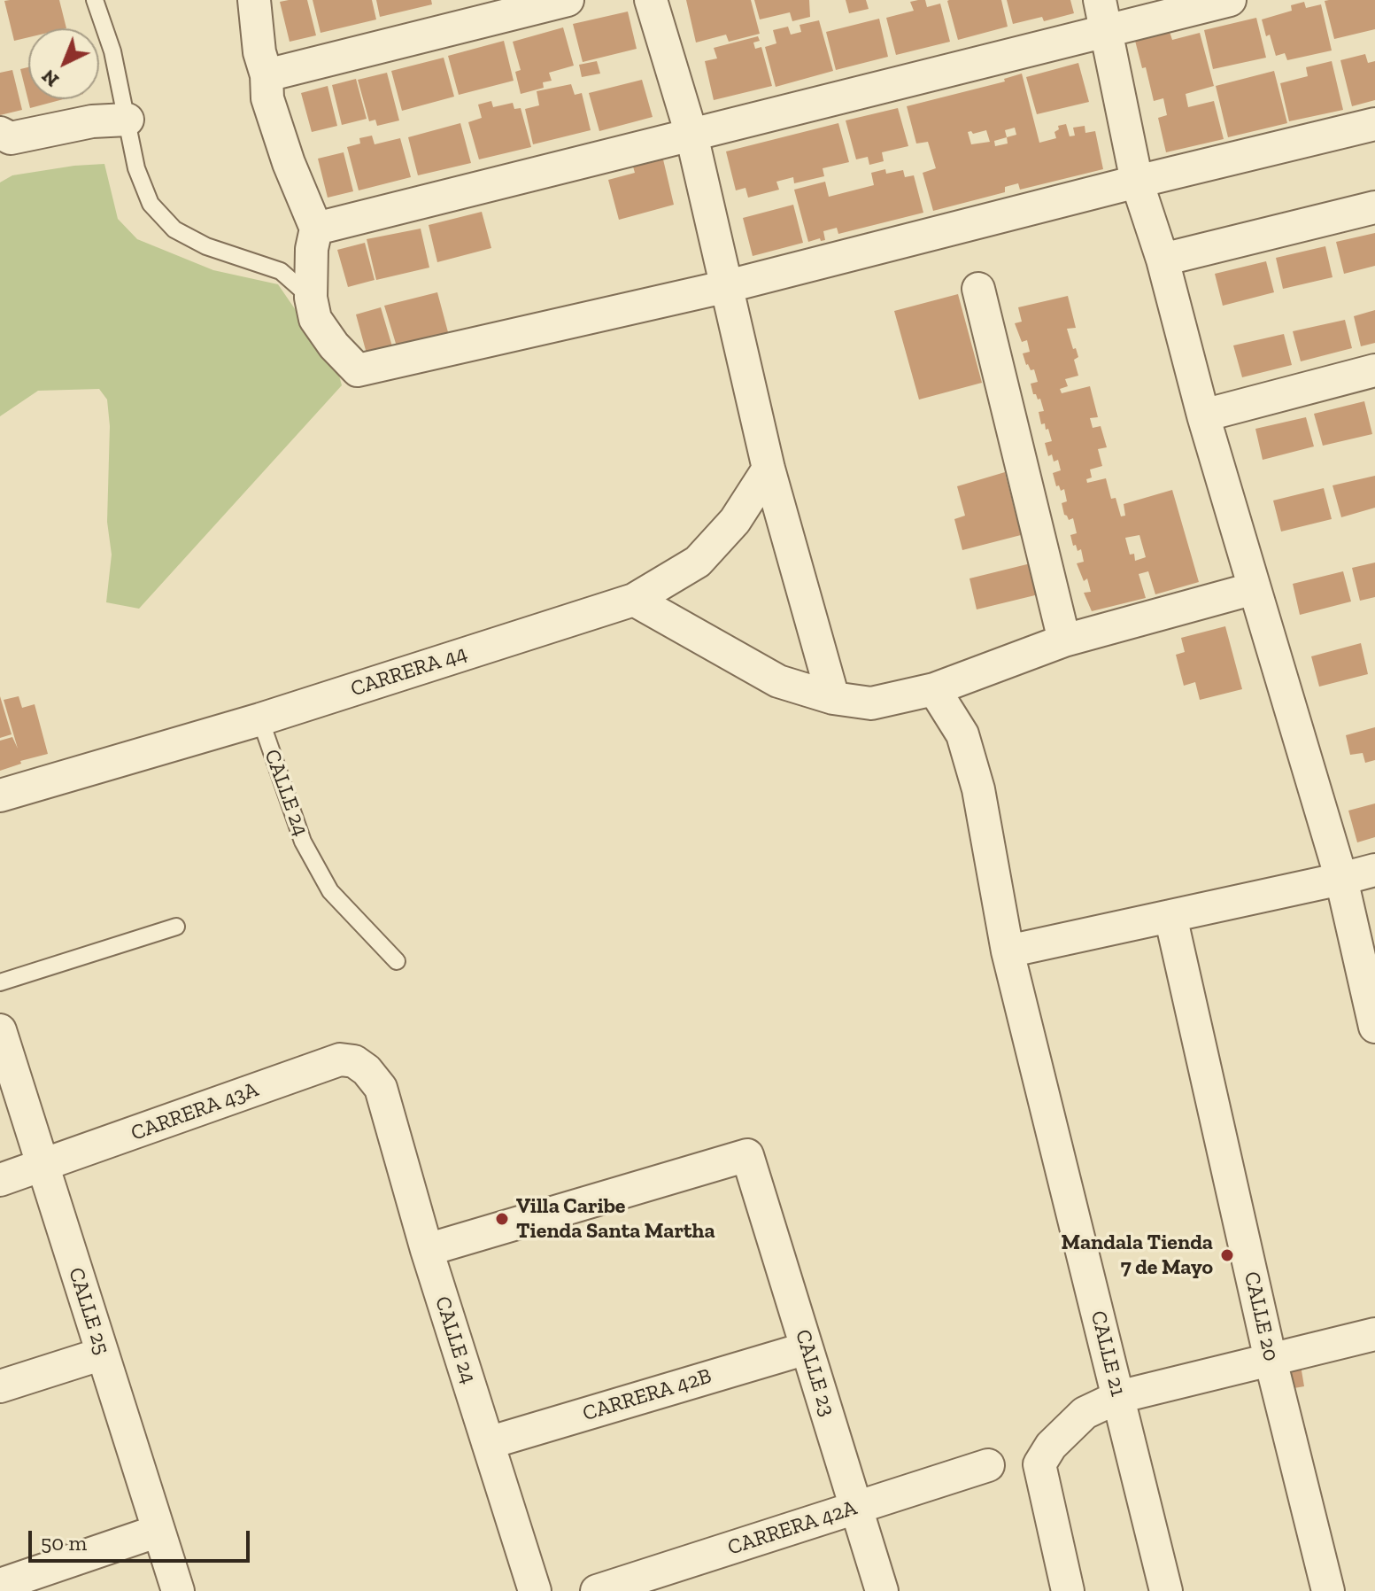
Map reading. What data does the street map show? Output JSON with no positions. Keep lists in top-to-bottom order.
{
  "streets": {
    "street": [
      "CARRERA 44",
      "CALLE 24",
      "CARRERA 43A",
      "CALLE 25",
      "CALLE 20",
      "CALLE 21",
      "CALLE 23",
      "CARRERA 42B",
      "CARRERA 42A"
    ]
  },
  "crossings": [
    ["CARRERA 44", "CALLE 24"],
    ["CALLE 24", "CARRERA 43A"],
    ["CALLE 24", "CALLE 23"],
    ["CALLE 24", "CARRERA 42B"],
    ["CARRERA 43A", "CALLE 25"],
    ["CALLE 23", "CARRERA 42B"],
    ["CALLE 23", "CARRERA 42A"]
  ],
  "places": ["Villa Caribe Tienda Santa Martha", "Mandala Tienda 7 de Mayo"],
  "scale_bar": "50 m",
  "north": "bottom left"
}
